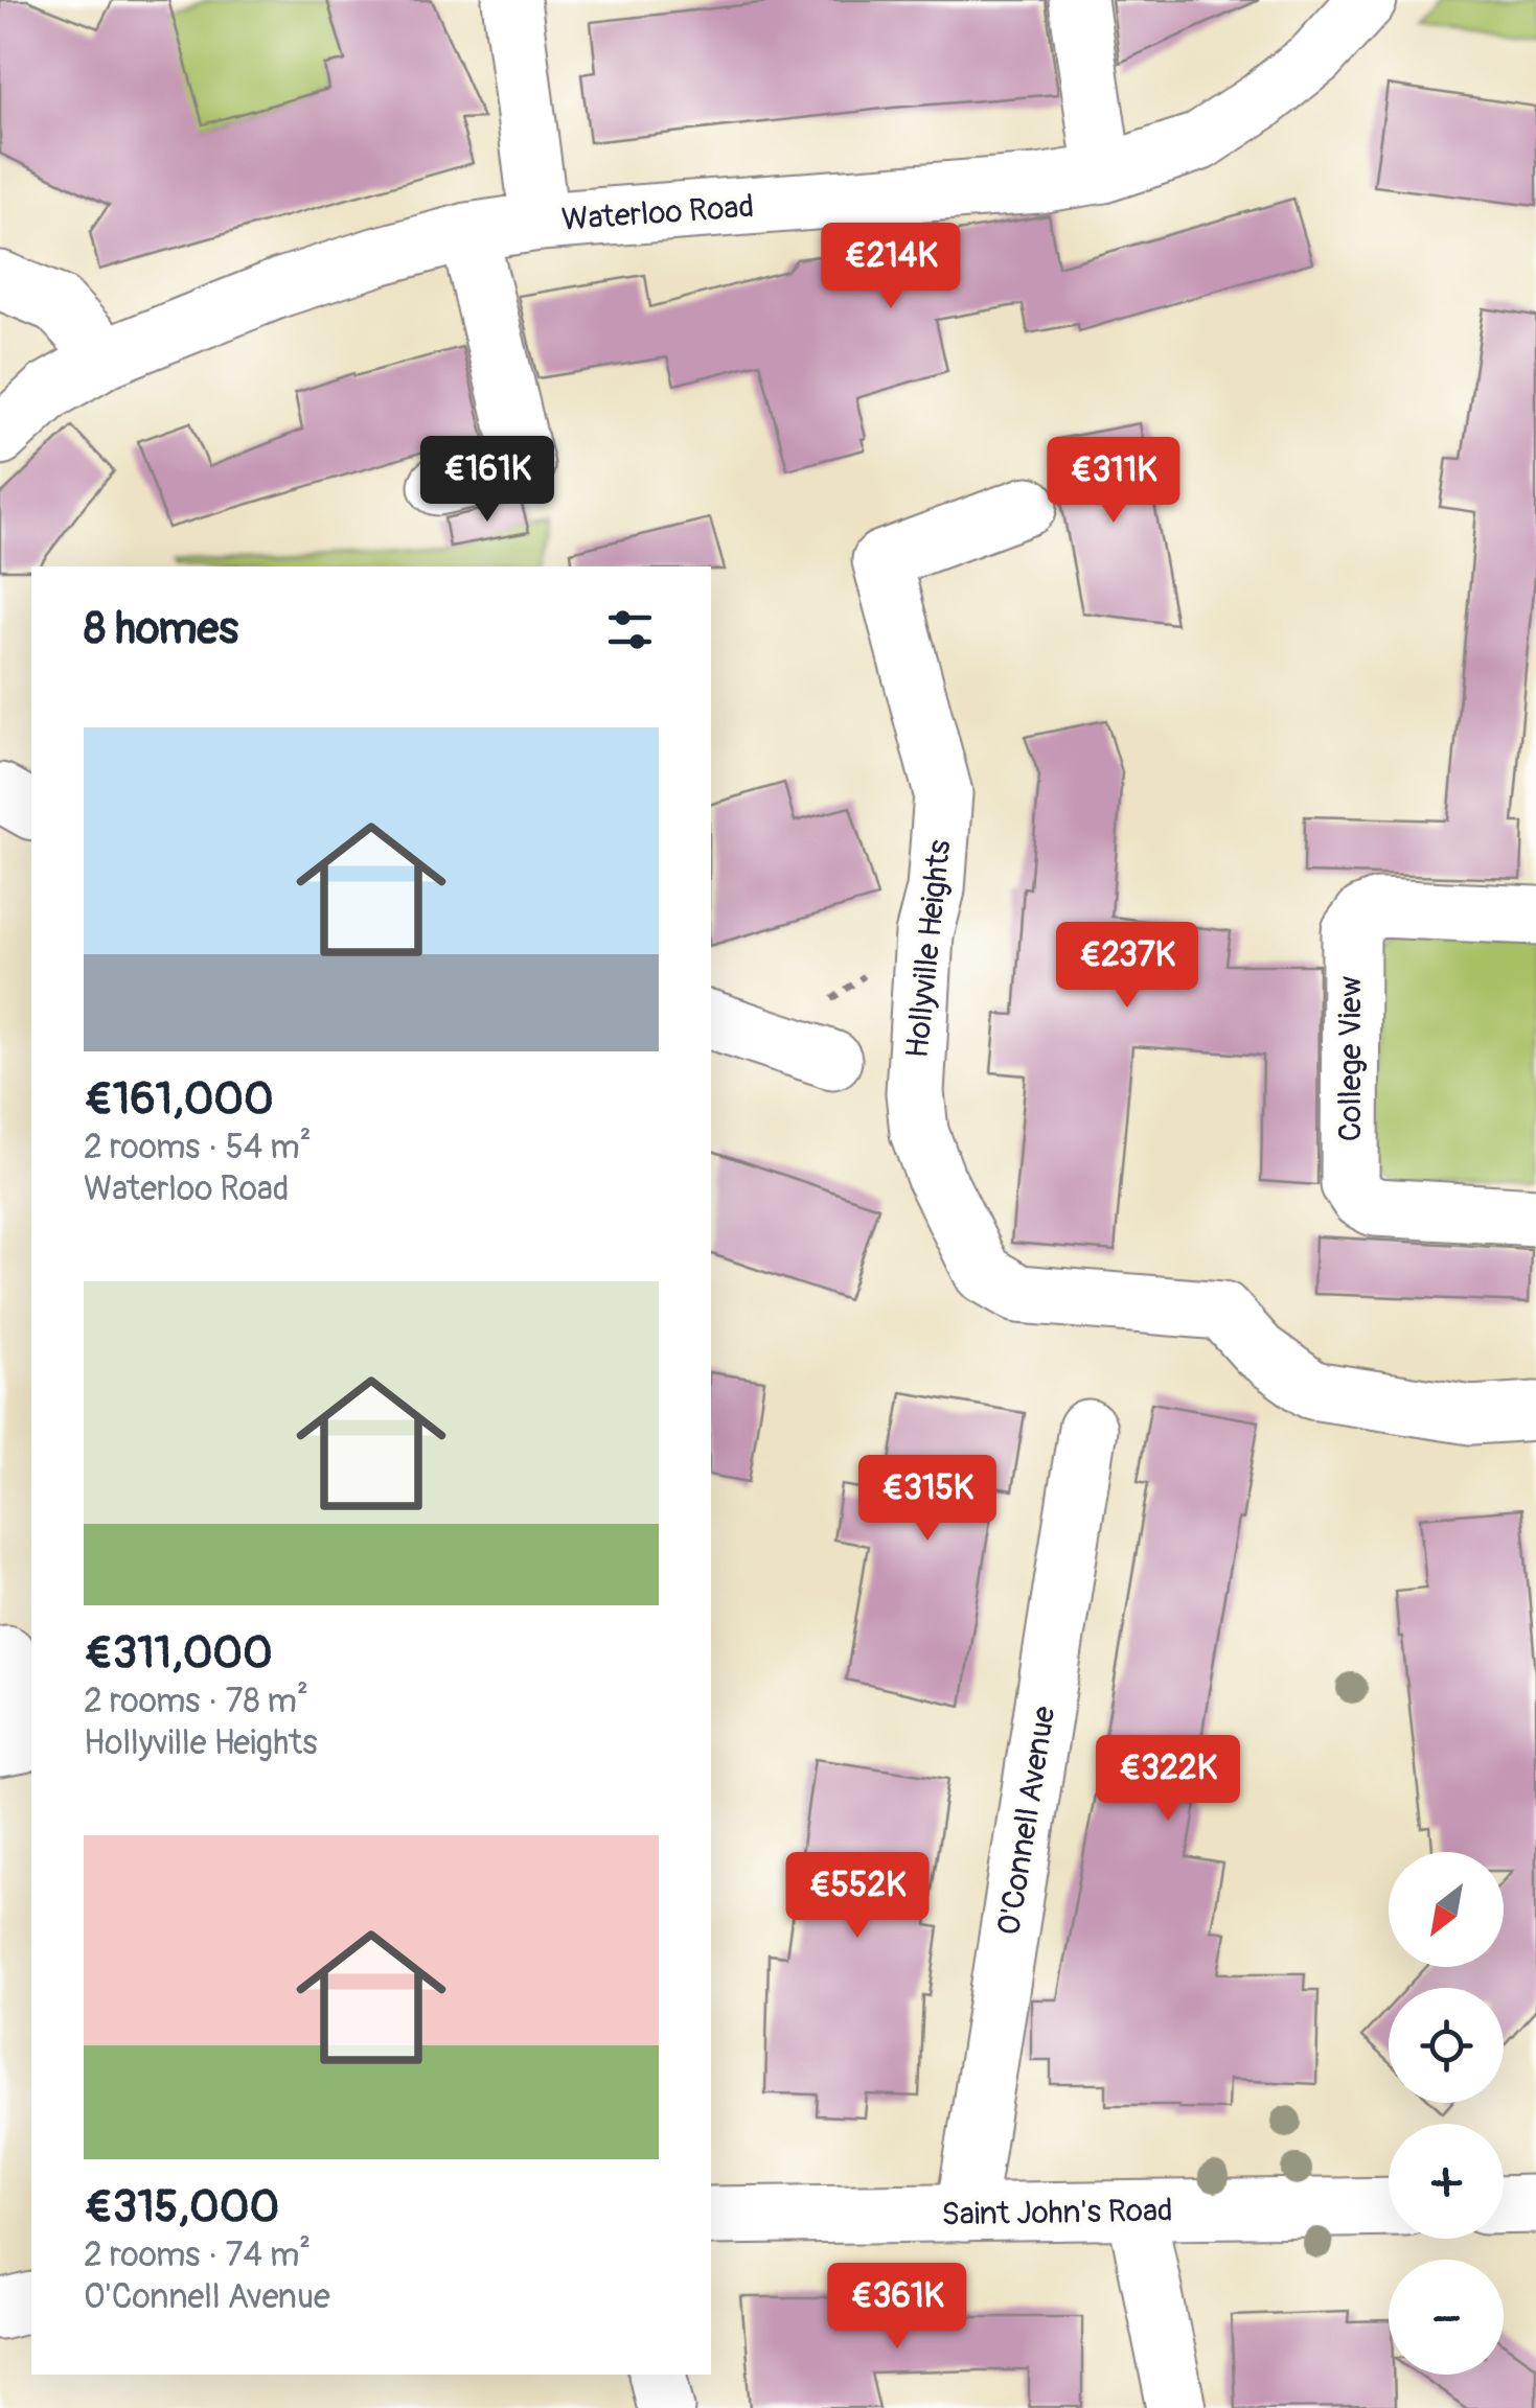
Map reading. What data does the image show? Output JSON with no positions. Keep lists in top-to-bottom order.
{
  "streets": {
    "street": [
      "Waterloo Road",
      "Hollyville Heights",
      "College View",
      "O'Connell Avenue",
      "Saint John's Road"
    ]
  },
  "crossings": [
    ["O'Connell Avenue", "Saint John's Road"]
  ],
  "north": "bottom left",
  "page": {
    "price": [
      "€214K",
      "€161K",
      "€311K",
      "€237K",
      "€315K",
      "€322K",
      "€552K",
      "€361K"
    ],
    "heading": "8 homes",
    "list": [
      {
        "name": "€161,000",
        "note": "2 rooms · 54 m² · Waterloo Road"
      },
      {
        "name": "€311,000",
        "note": "2 rooms · 78 m² · Hollyville Heights"
      },
      {
        "name": "€315,000",
        "note": "2 rooms · 74 m² · O'Connell Avenue"
      }
    ],
    "map_buttons": ["+", "−"]
  }
}
